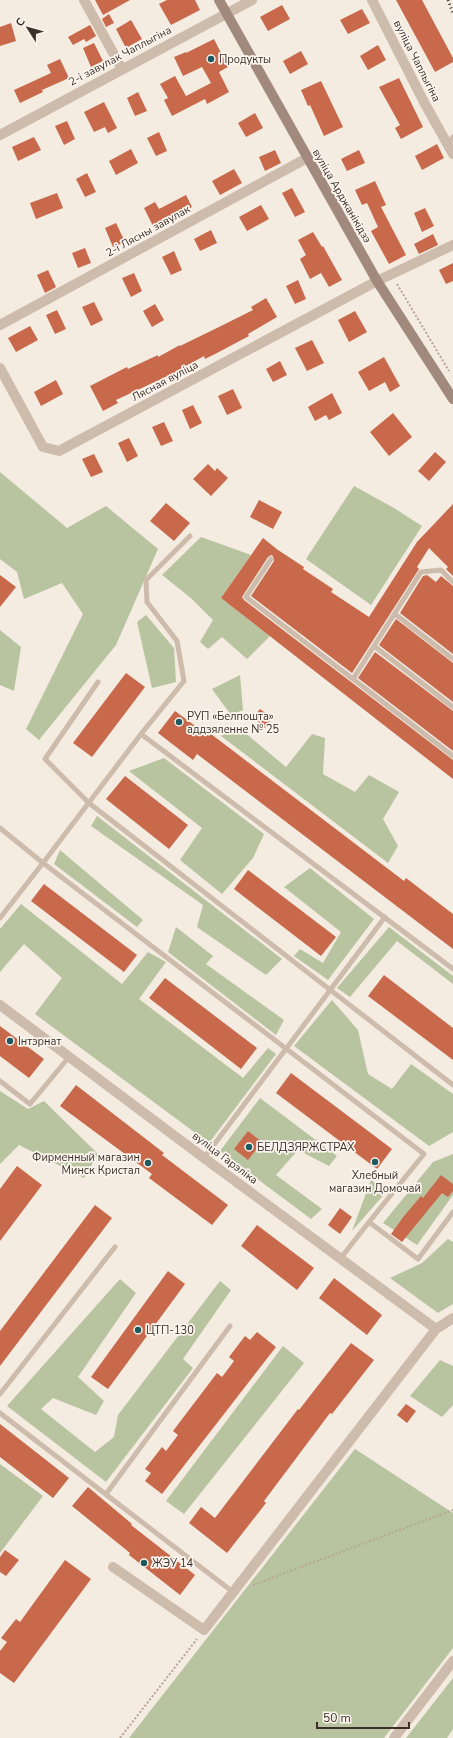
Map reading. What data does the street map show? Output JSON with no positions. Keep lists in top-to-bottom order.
{
  "streets": {
    "main road": ["вуліца Арджанікідзэ"],
    "street": [
      "2-і завулак Чаплыгіна",
      "вуліца Чаплыгіна",
      "2-і Лясны завулак",
      "Лясная вуліца",
      "вуліца Гарэліка"
    ]
  },
  "crossings": [
    ["2-і завулак Чаплыгіна", "вуліца Арджанікідзэ"],
    ["вуліца Арджанікідзэ", "2-і Лясны завулак"],
    ["вуліца Арджанікідзэ", "Лясная вуліца"]
  ],
  "places": [
    "Продукты",
    "РУП «Белпошта» аддзяленне № 25",
    "Інтэрнат",
    "БЕЛДЗЯРЖСТРАХ",
    "Хлебный магазин Домочай",
    "Фирменный магазин Минск Кристал",
    "ЦТП-130",
    "ЖЭУ 14"
  ],
  "scale_bar": "50 m",
  "north": "top left"
}
